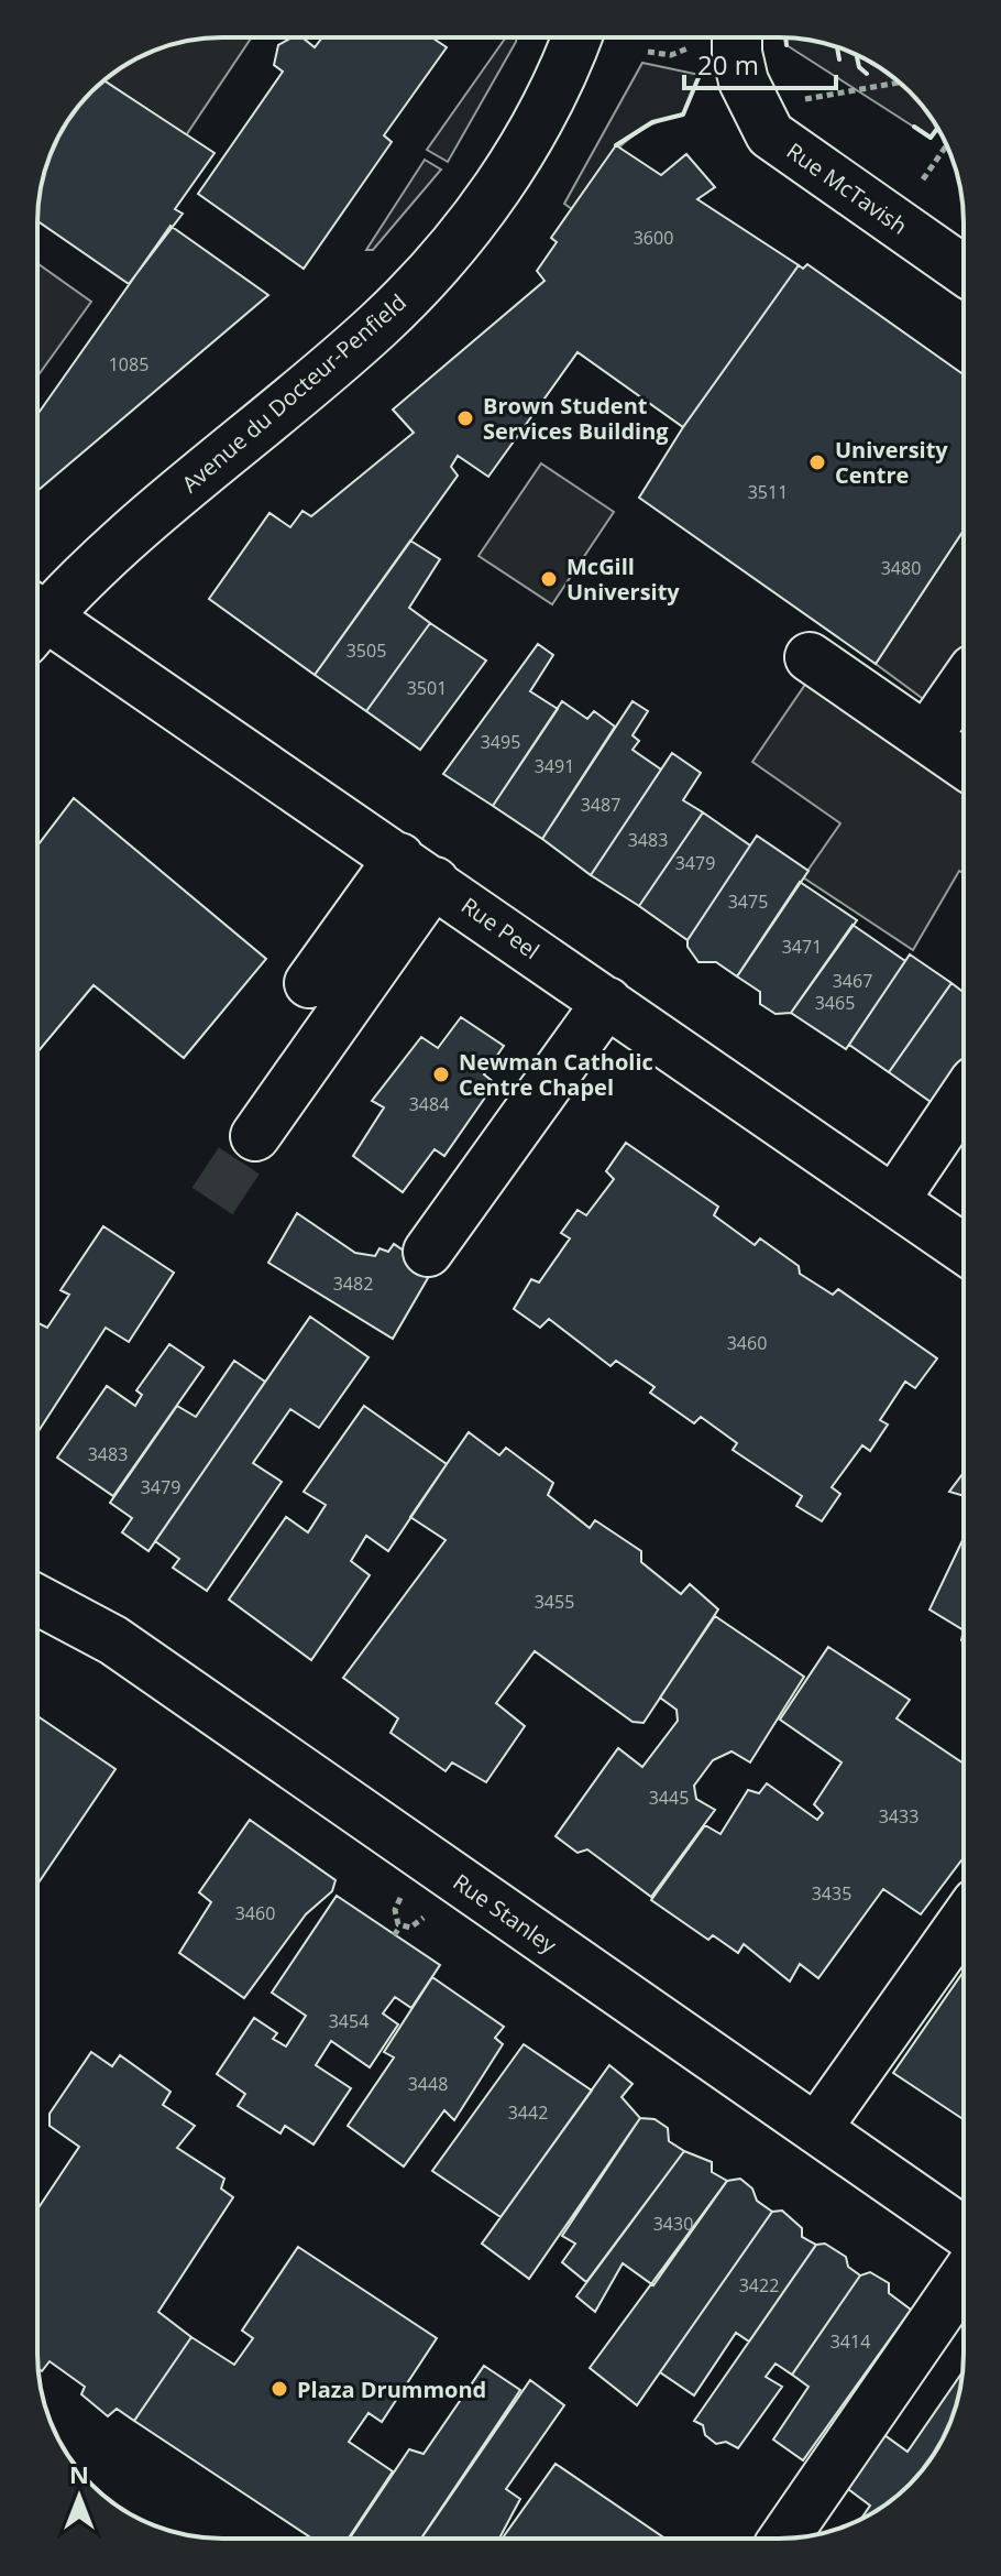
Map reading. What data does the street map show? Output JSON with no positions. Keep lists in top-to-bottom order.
{
  "streets": {
    "street": [
      "Rue McTavish",
      "Avenue du Docteur-Penfield",
      "Rue Peel",
      "Rue Stanley"
    ]
  },
  "places": [
    "Brown Student Services Building",
    "University Centre",
    "McGill University",
    "Newman Catholic Centre Chapel",
    "Plaza Drummond"
  ],
  "house_numbers": [
    "3600",
    "1085",
    "3511",
    "3480",
    "3505",
    "3501",
    "3495",
    "3491",
    "3487",
    "3483",
    "3479",
    "3475",
    "3471",
    "3467",
    "3465",
    "3484",
    "3482",
    "3460",
    "3483",
    "3479",
    "3455",
    "3445",
    "3433",
    "3435",
    "3460",
    "3454",
    "3448",
    "3442",
    "3430",
    "3422",
    "3414"
  ],
  "scale_bar": "20 m",
  "north": "top"
}
